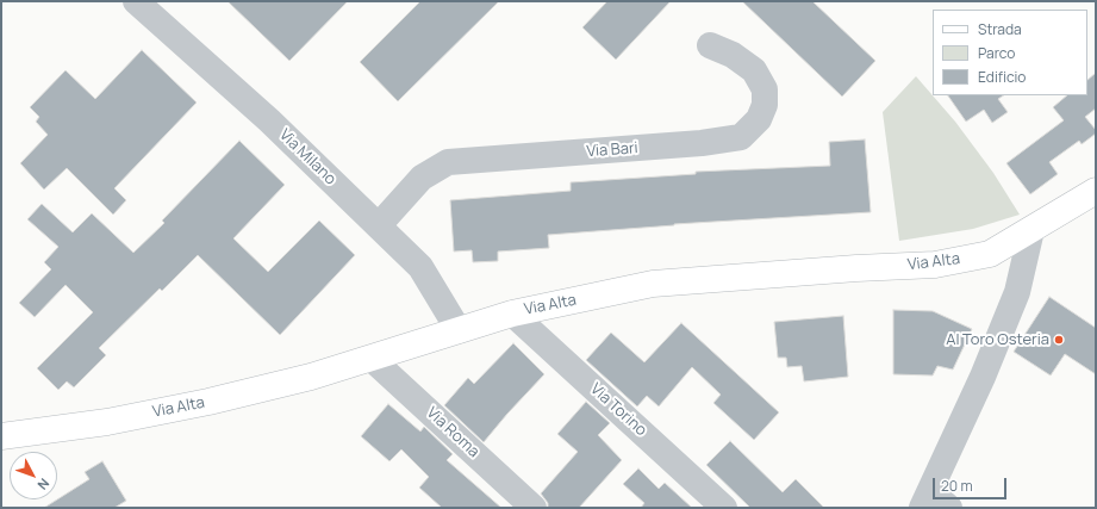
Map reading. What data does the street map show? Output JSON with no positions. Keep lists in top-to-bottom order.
{
  "streets": {
    "main road": ["Via Alta"],
    "street": [
      "Via Bari",
      "Via Milano",
      "Via Torino",
      "Via Roma"
    ]
  },
  "crossings": [
    ["Via Bari", "Via Milano"],
    ["Via Milano", "Via Alta"],
    ["Via Alta", "Via Torino"],
    ["Via Alta", "Via Roma"]
  ],
  "places": ["Al Toro Osteria"],
  "legend": ["Strada", "Parco", "Edificio"],
  "scale_bar": "20 m",
  "north": "bottom right"
}
